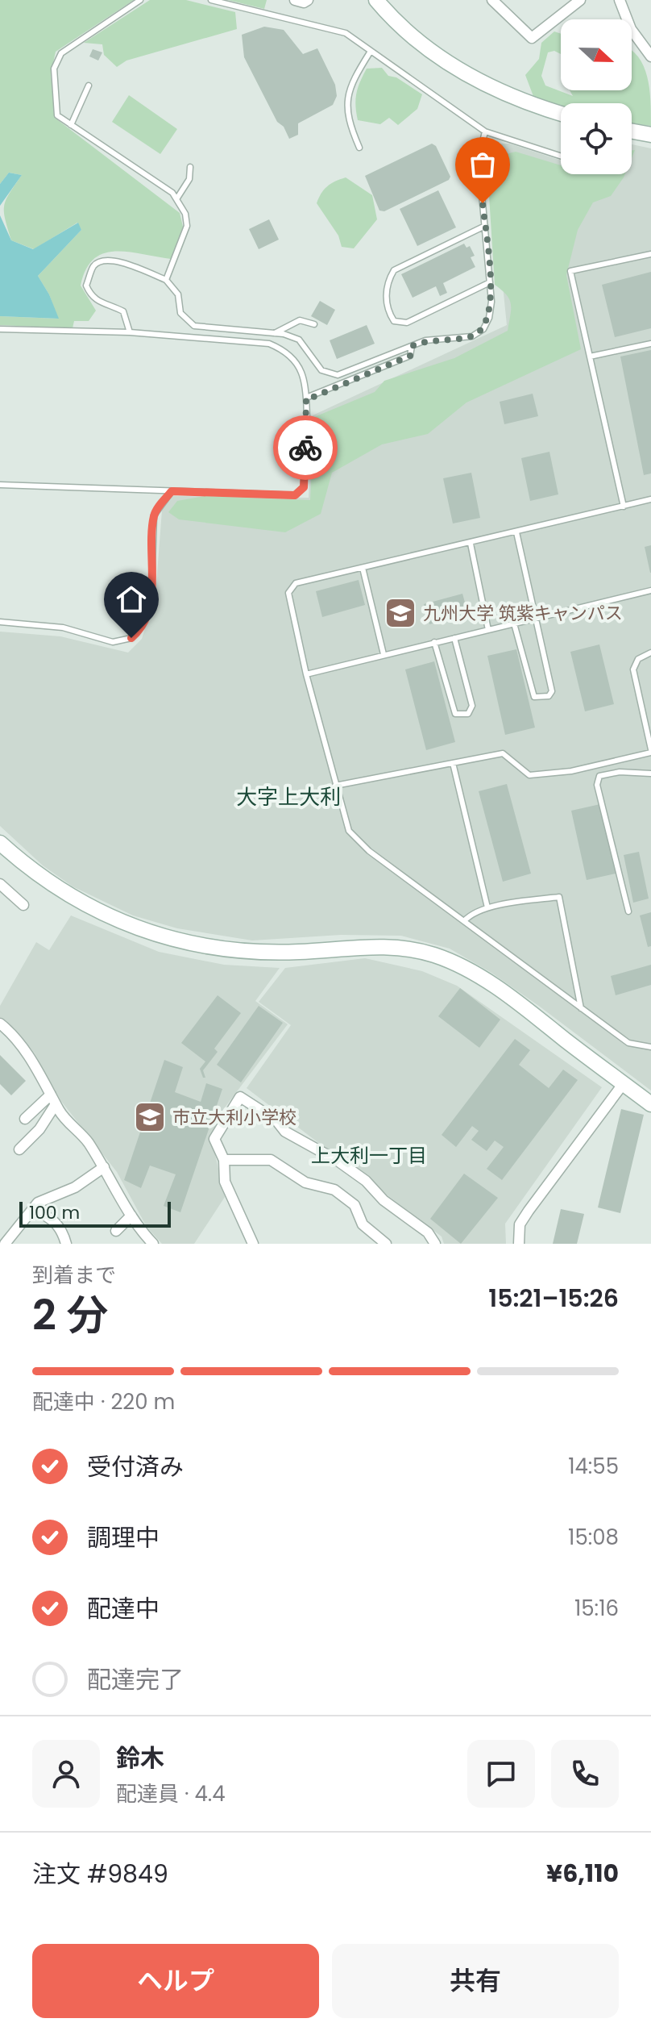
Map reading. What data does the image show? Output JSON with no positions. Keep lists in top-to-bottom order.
{
  "districts": ["大字上大利", "上大利一丁目"],
  "places": {
    "school or university": ["九州大学 筑紫キャンパス", "市立大利小学校"]
  },
  "scale_bar": "100 m",
  "north": "right",
  "page": {
    "scale": "100 m",
    "heading": ["2 分", "到着まで", "15:21–15:26"],
    "panel": [
      "鈴木",
      "配達員 · 4.4",
      "注文 #9849",
      "¥6,110"
    ],
    "bar": "配達中 · 220 m",
    "list": [
      ["受付済み", "14:55"],
      ["調理中", "15:08"],
      ["配達中", "15:16"],
      "配達完了"
    ],
    "buttons": ["ヘルプ", "共有"]
  }
}
